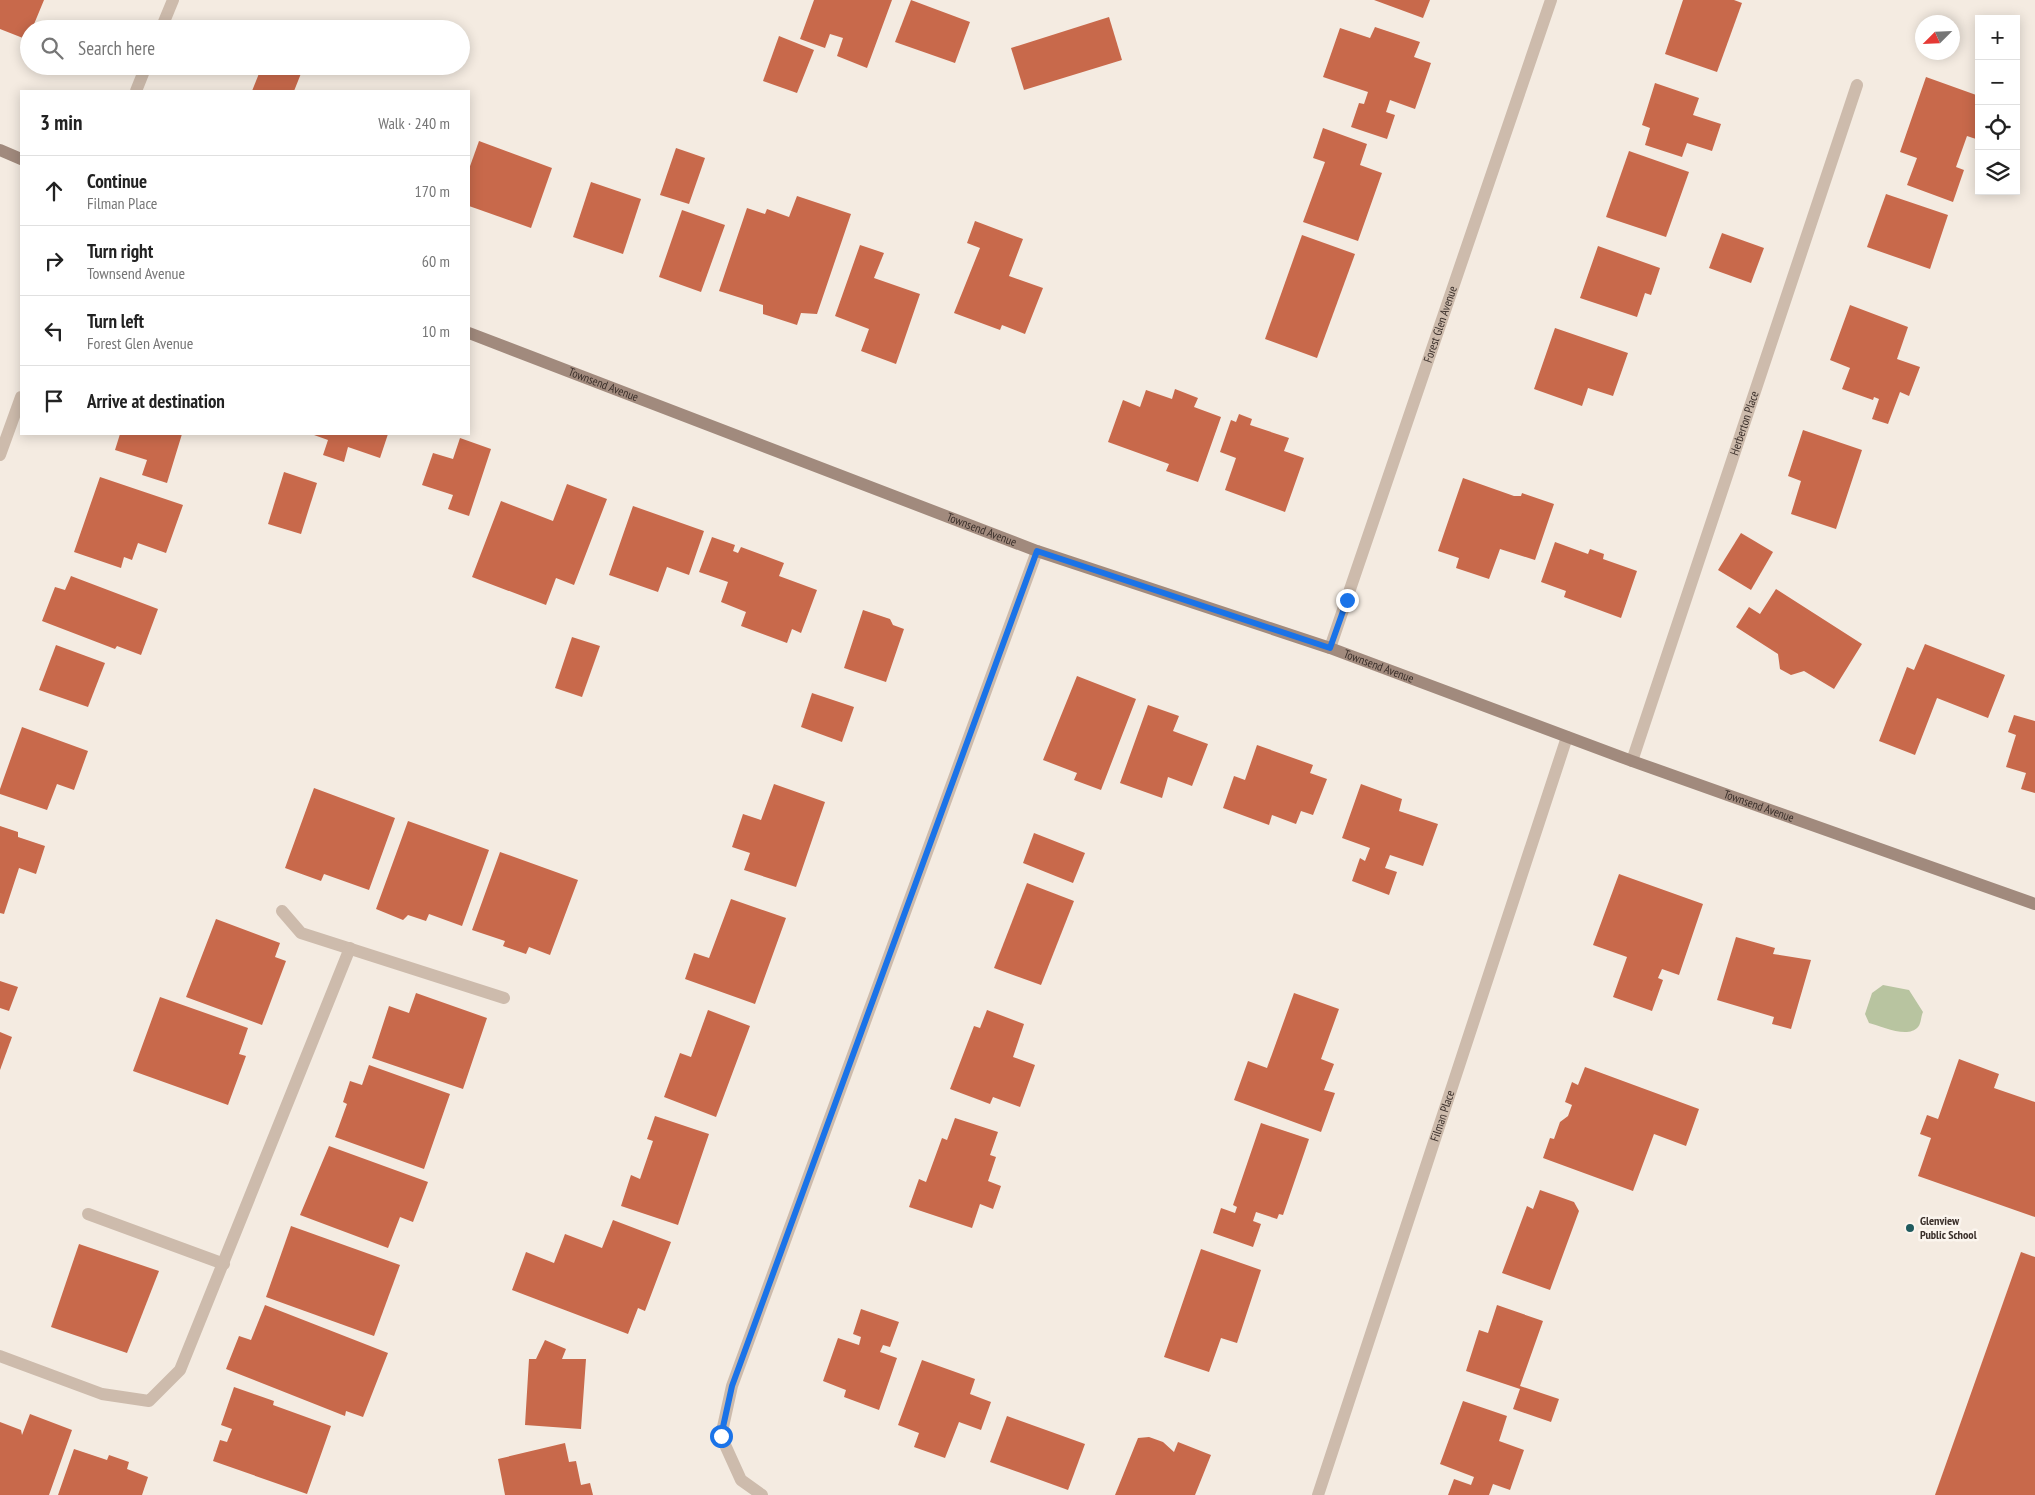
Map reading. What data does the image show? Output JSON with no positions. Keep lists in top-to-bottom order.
{
  "streets": {
    "street": [
      "Forest Glen Avenue",
      "Townsend Avenue",
      "Herberton Place",
      "Filman Place"
    ]
  },
  "crossings": [
    ["Forest Glen Avenue", "Townsend Avenue"],
    ["Townsend Avenue", "Herberton Place"],
    ["Townsend Avenue", "Filman Place"]
  ],
  "places": ["Glenview Public School"],
  "north": "bottom left",
  "page": {
    "map_buttons": ["+", "−"],
    "search": "Search here",
    "heading": ["3 min", "Walk · 240 m"],
    "list": [
      ["Continue", "Filman Place", "170 m"],
      ["Turn right", "Townsend Avenue", "60 m"],
      ["Turn left", "Forest Glen Avenue", "10 m"],
      "Arrive at destination"
    ]
  }
}
